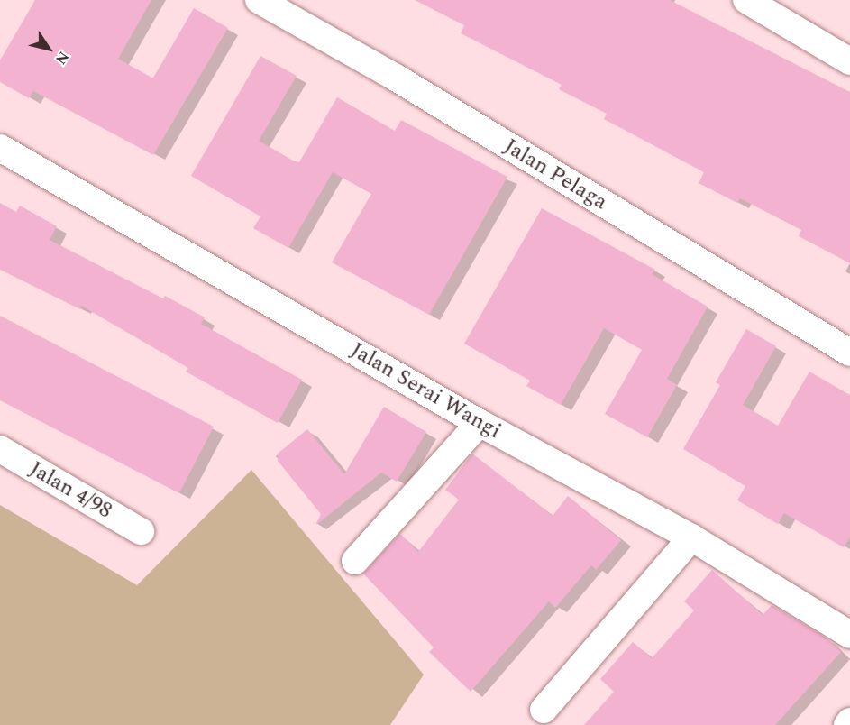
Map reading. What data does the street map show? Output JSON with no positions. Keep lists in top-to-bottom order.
{
  "streets": {
    "street": ["Jalan Pelaga", "Jalan Serai Wangi", "Jalan 4/98"]
  },
  "north": "bottom right"
}
